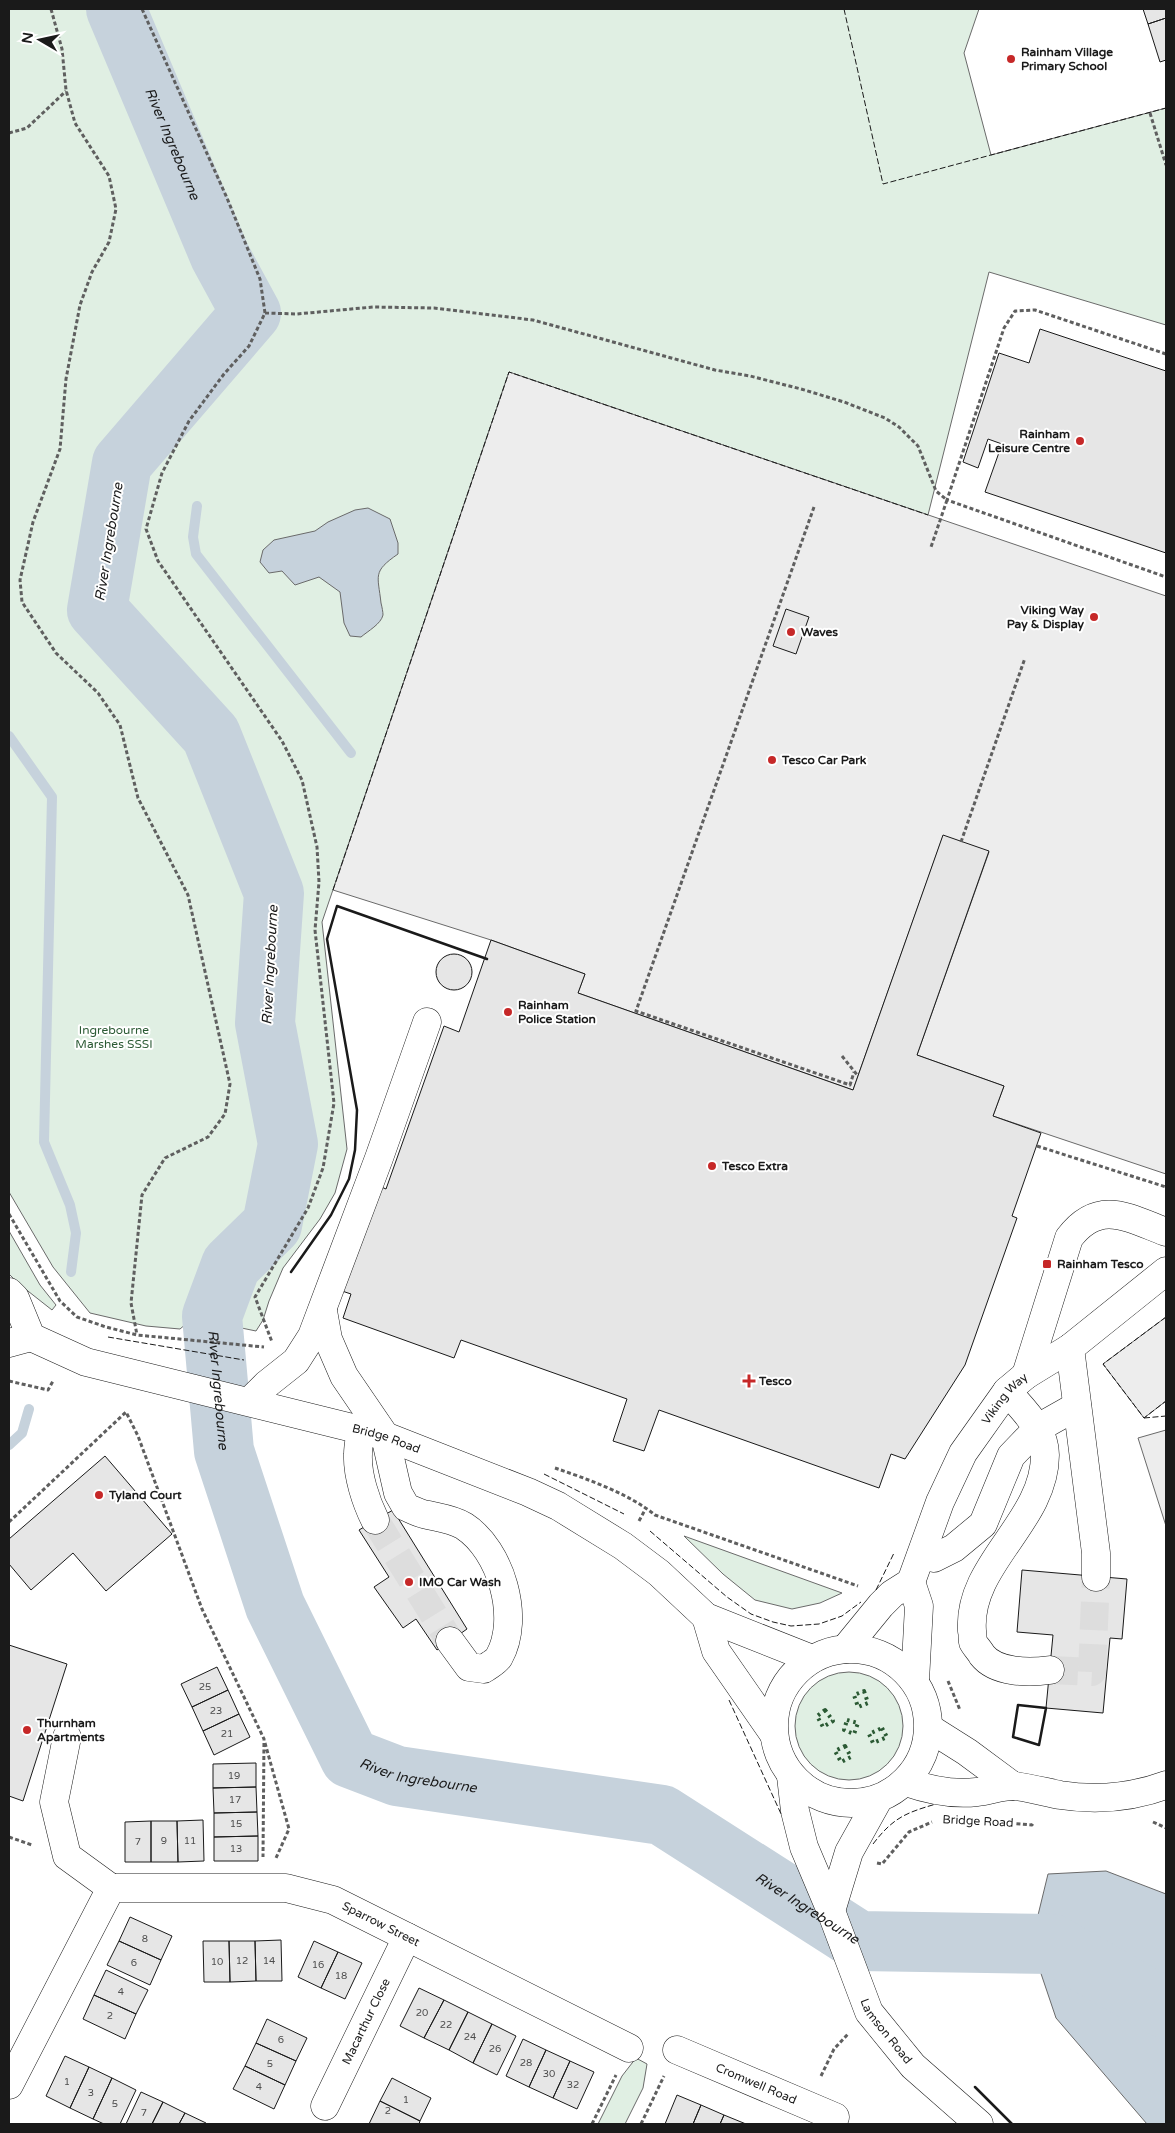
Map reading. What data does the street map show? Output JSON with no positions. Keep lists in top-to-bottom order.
{
  "streets": {
    "street": [
      "Viking Way",
      "Bridge Road",
      "Sparrow Street",
      "Macarthur Close",
      "Lamson Road",
      "Cromwell Road"
    ]
  },
  "crossings": [
    ["Bridge Road", "Lamson Road"],
    ["Sparrow Street", "Macarthur Close"]
  ],
  "water": ["River Ingrebourne"],
  "parks": ["Ingrebourne Marshes SSSI"],
  "places": {
    "other": [
      "Rainham Village Primary School",
      "Rainham Leisure Centre",
      "Viking Way Pay & Display",
      "Waves",
      "Tesco Car Park",
      "Rainham Police Station",
      "Tesco Extra",
      "Tyland Court",
      "IMO Car Wash",
      "Thurnham Apartments"
    ],
    "transit": ["Rainham Tesco"],
    "health": ["Tesco"]
  },
  "house_numbers": [
    "25",
    "23",
    "21",
    "19",
    "17",
    "15",
    "9",
    "11",
    "7",
    "13",
    "8",
    "12",
    "14",
    "10",
    "6",
    "16",
    "18",
    "4",
    "20",
    "2",
    "22",
    "24",
    "6",
    "26",
    "28",
    "5",
    "30",
    "1",
    "32",
    "4",
    "3",
    "1",
    "5",
    "2",
    "7"
  ],
  "north": "left"
}
